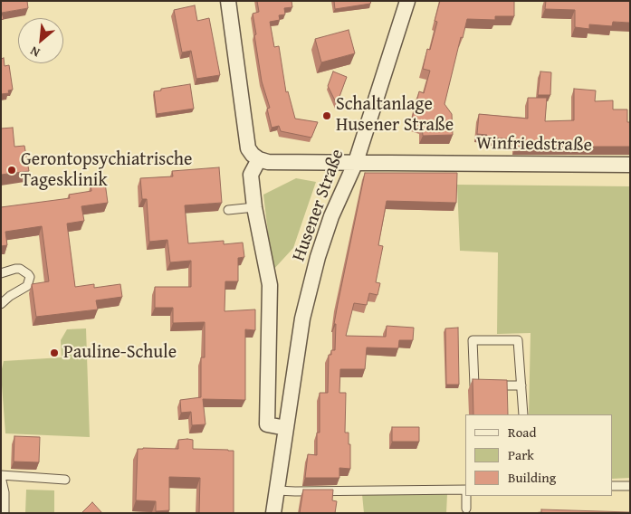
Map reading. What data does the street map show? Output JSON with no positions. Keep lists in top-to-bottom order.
{
  "streets": {
    "street": ["Winfriedstraße", "Husener Straße"]
  },
  "crossings": [
    ["Winfriedstraße", "Husener Straße"]
  ],
  "places": ["Schaltanlage Husener Straße", "Gerontopsychiatrische Tagesklinik", "Pauline-Schule"],
  "legend": ["Road", "Park", "Building"],
  "north": "bottom left"
}
